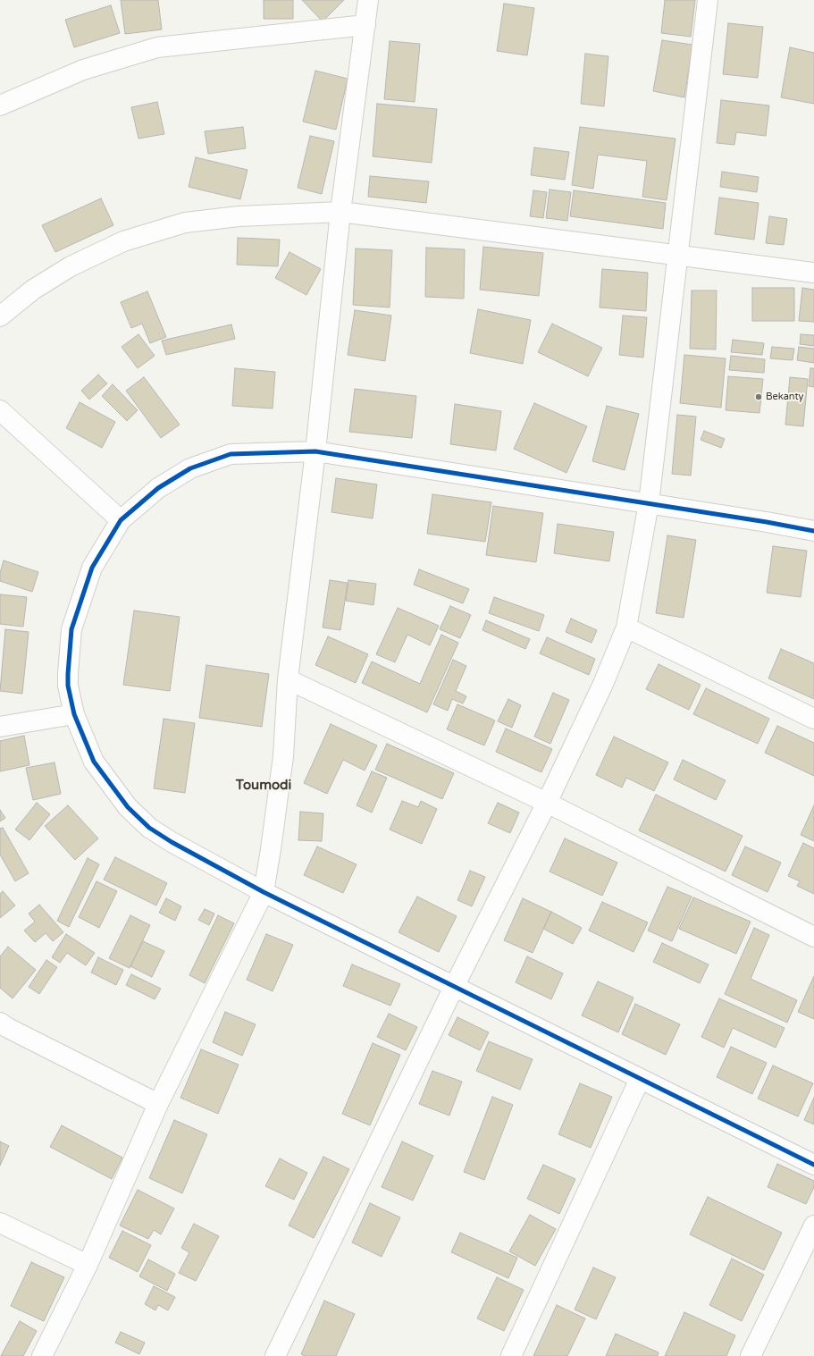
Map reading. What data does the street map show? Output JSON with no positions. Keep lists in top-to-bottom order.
{
  "districts": ["Toumodi"],
  "places": ["Bekanty"]
}
